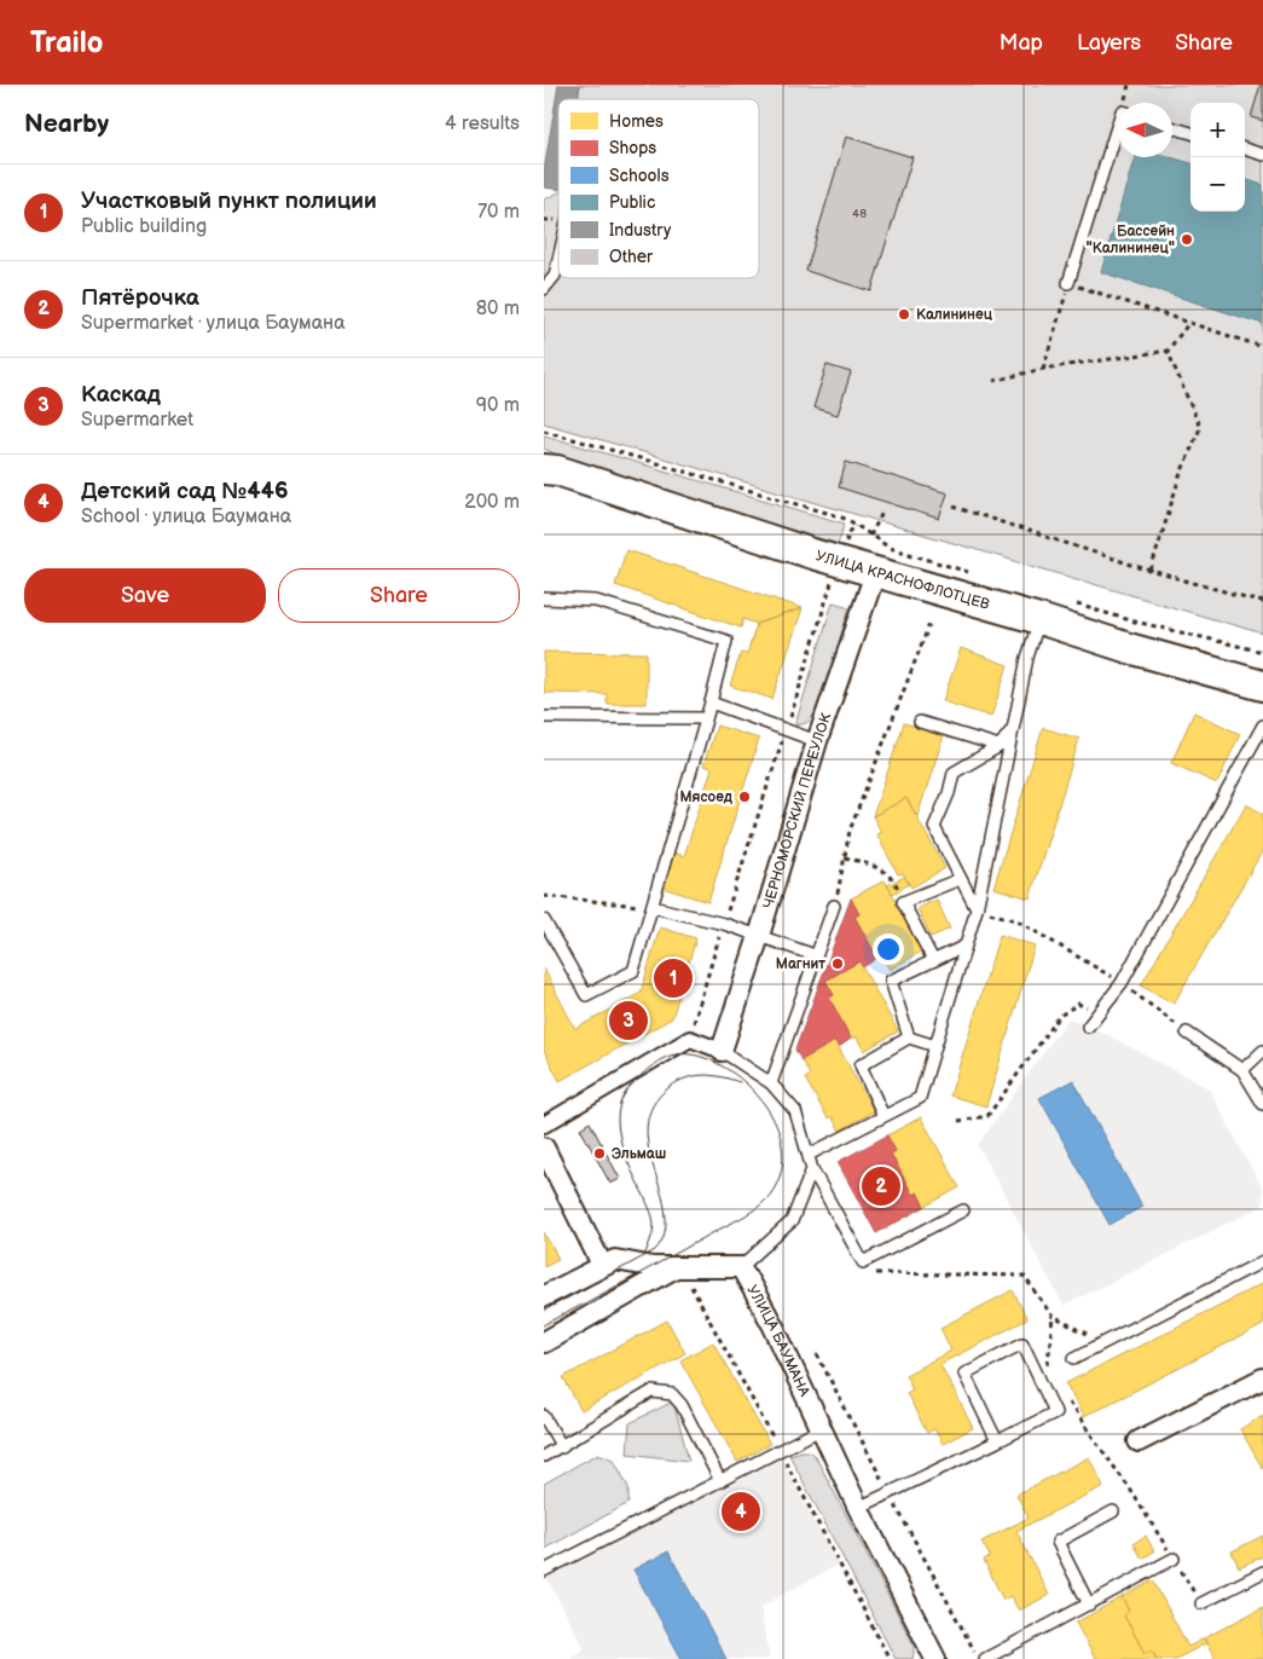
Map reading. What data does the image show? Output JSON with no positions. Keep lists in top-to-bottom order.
{
  "streets": {
    "main road": ["УЛИЦА КРАСНОФЛОТЦЕВ"],
    "street": ["ЧЕРНОМОРСКИЙ ПЕРЕУЛОК", "УЛИЦА БАУМАНА"]
  },
  "crossings": [
    ["УЛИЦА КРАСНОФЛОТЦЕВ", "ЧЕРНОМОРСКИЙ ПЕРЕУЛОК"]
  ],
  "places": [
    "Бассейн \"Калининец\"",
    "Калининец",
    "Мясоед",
    "Магнит",
    "Эльмаш"
  ],
  "house_numbers": ["48"],
  "legend": [
    "Homes",
    "Shops",
    "Schools",
    "Public",
    "Industry",
    "Other"
  ],
  "north": "left",
  "page": {
    "header": "Trailo",
    "nav": ["Map", "Layers", "Share"],
    "heading": ["Nearby", "4 results"],
    "map_buttons": ["+", "−"],
    "list": [
      {
        "mark": "1",
        "name": "Участковый пункт полиции",
        "note": "Public building",
        "value": "70 m"
      },
      {
        "mark": "2",
        "name": "Пятёрочка",
        "note": "Supermarket · улица Баумана",
        "value": "80 m"
      },
      {
        "mark": "3",
        "name": "Каскад",
        "note": "Supermarket",
        "value": "90 m"
      },
      {
        "mark": "4",
        "name": "Детский сад №446",
        "note": "School · улица Баумана",
        "value": "200 m"
      }
    ],
    "buttons": ["Save", "Share"],
    "pins": [
      "1",
      "3",
      "2",
      "4"
    ]
  }
}
